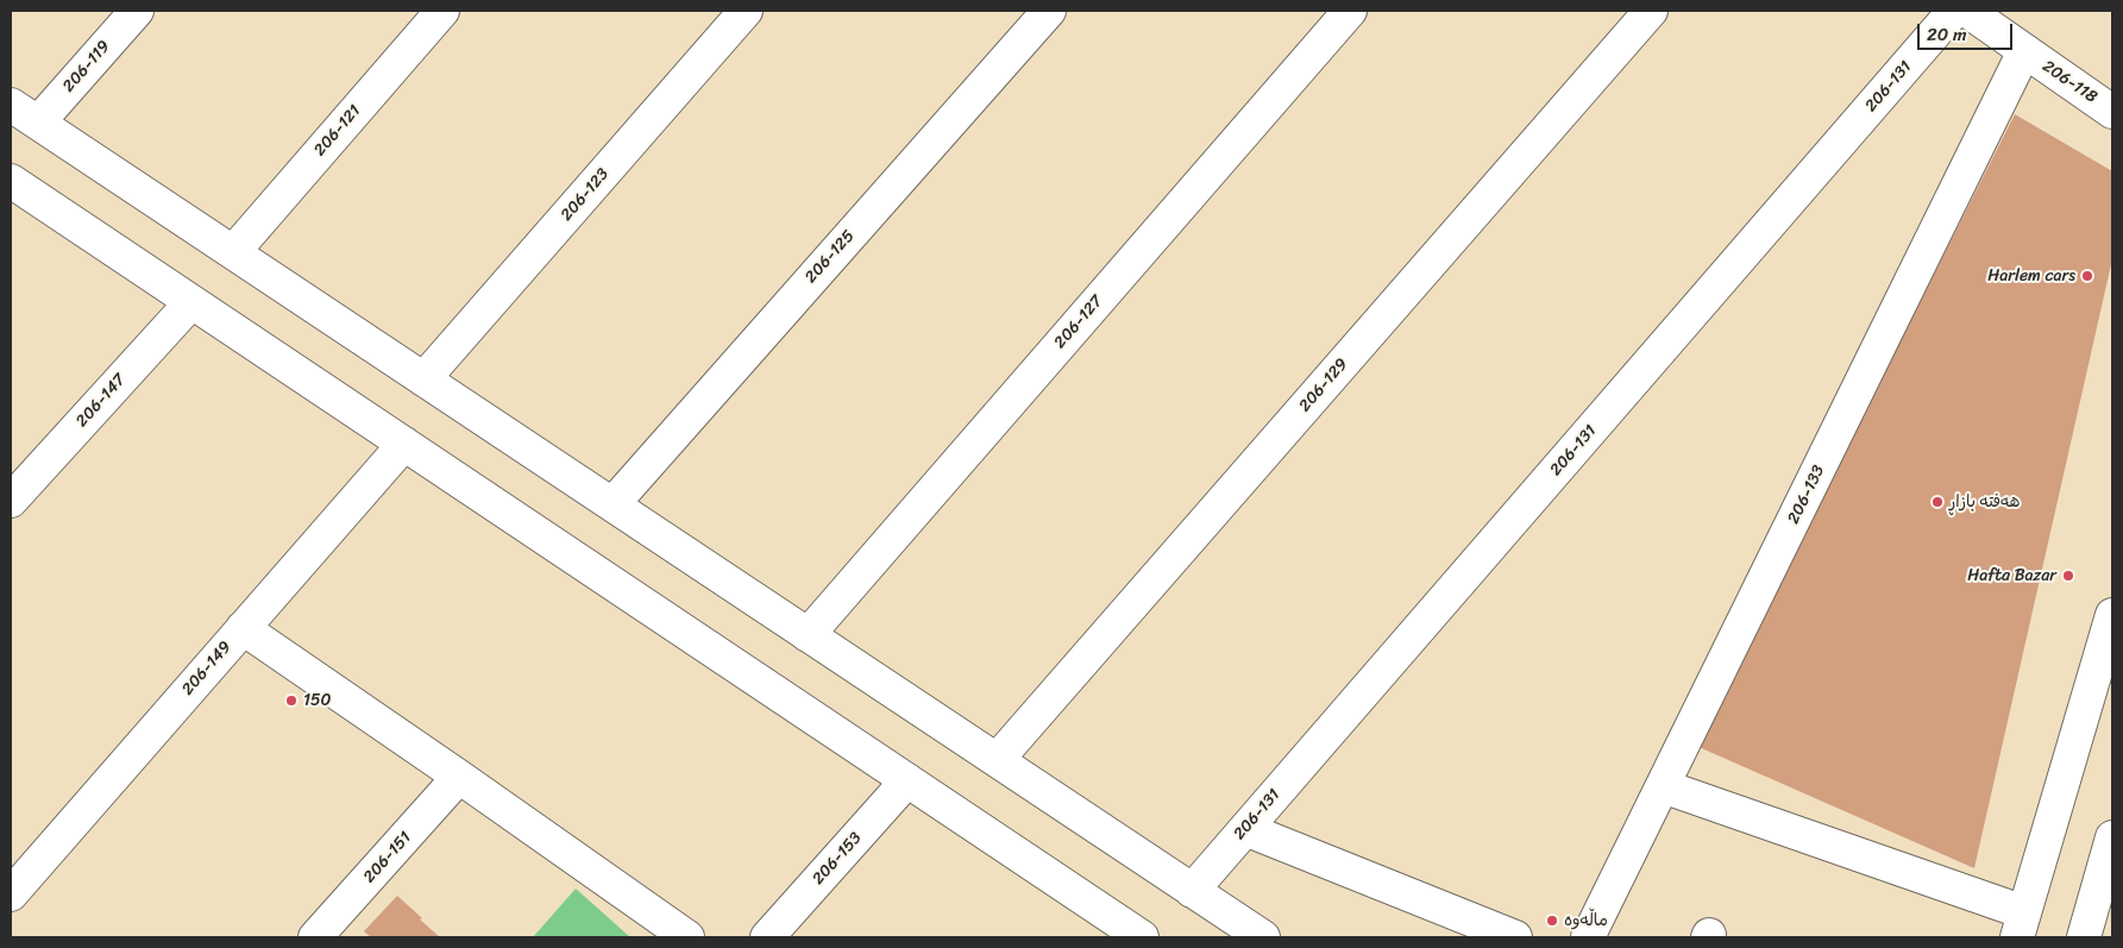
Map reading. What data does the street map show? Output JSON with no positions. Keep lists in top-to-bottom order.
{
  "streets": {
    "main road": [
      "206-119",
      "206-118",
      "206-131",
      "206-121",
      "206-123",
      "206-125",
      "206-127",
      "206-129",
      "206-147",
      "206-133",
      "206-149",
      "206-151",
      "206-153"
    ]
  },
  "crossings": [
    ["206-118", "206-131"],
    ["206-118", "206-133"]
  ],
  "places": [
    "Harlem cars",
    "هەفتە بازاڕ",
    "Hafta Bazar",
    "150",
    "ماڵەوە"
  ],
  "scale_bar": "20 m"
}
